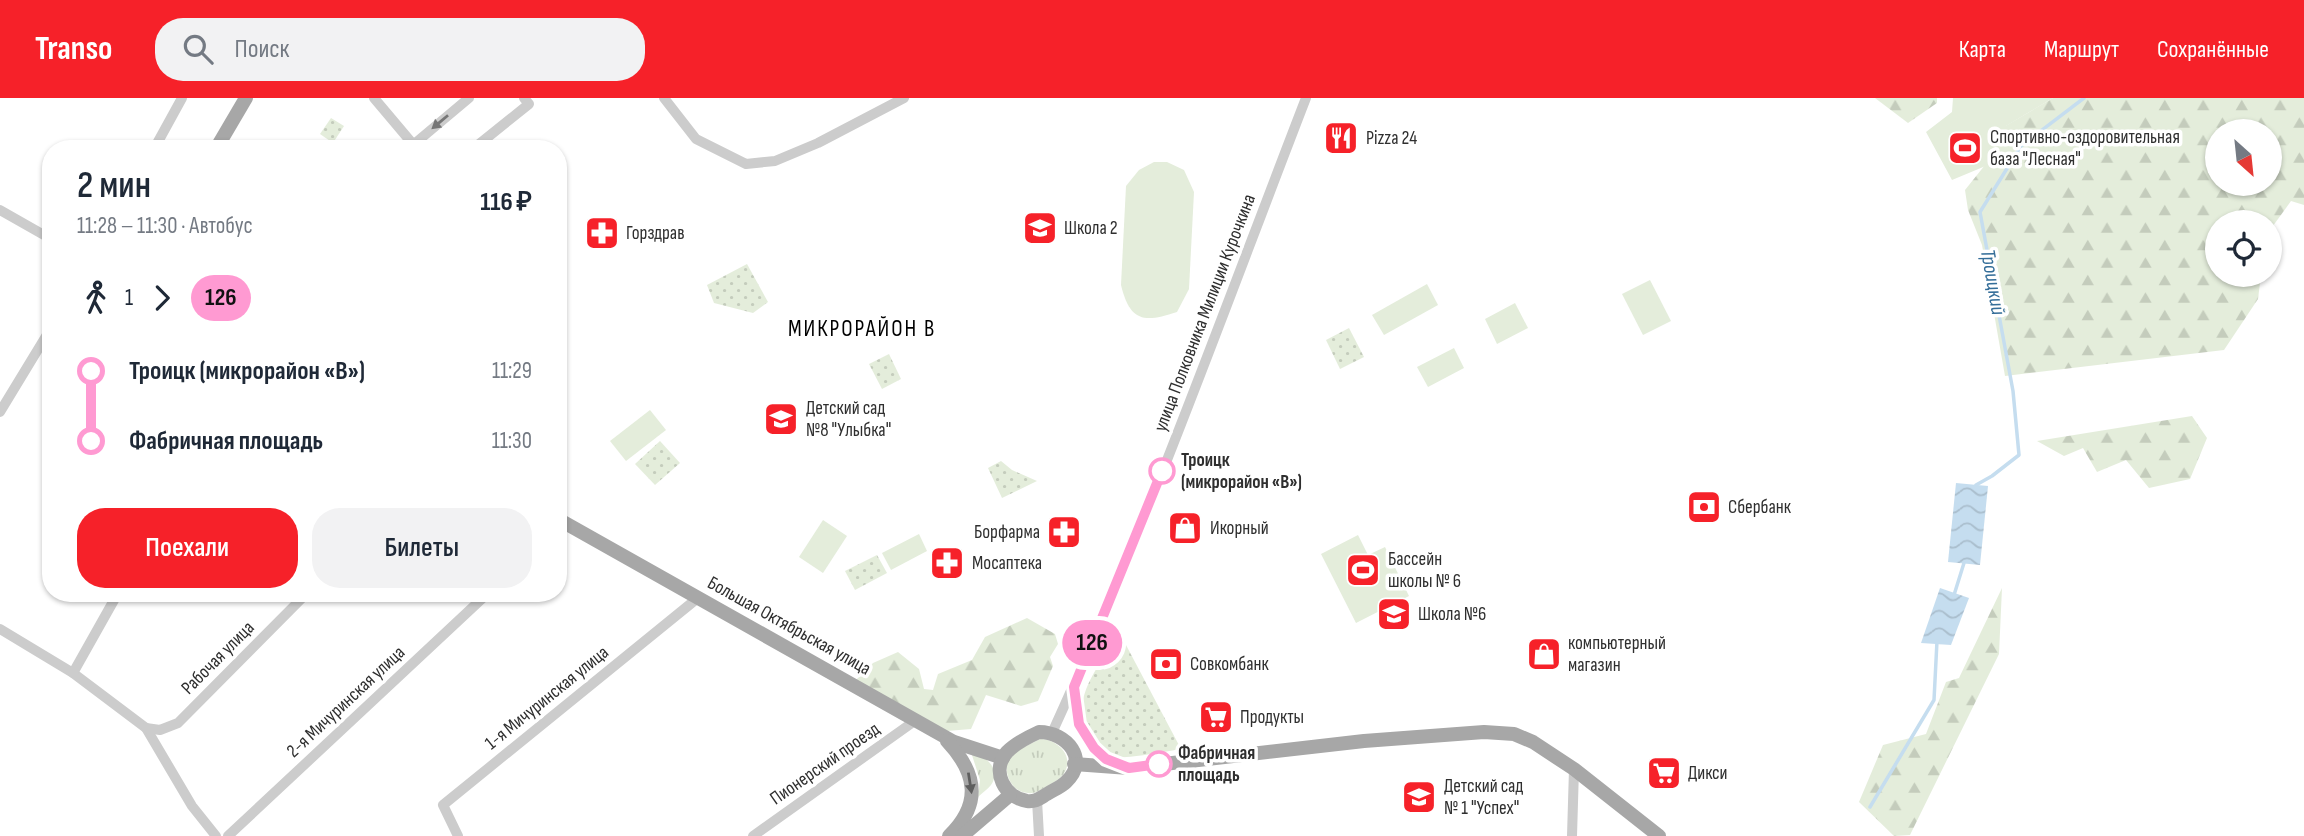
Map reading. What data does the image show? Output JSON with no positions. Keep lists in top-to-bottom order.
{
  "streets": {
    "main road": ["Большая Октябрьская улица"],
    "street": [
      "улица Полковника Милиции Курочкина",
      "Рабочая улица",
      "1-я Мичуринская улица",
      "2-я Мичуринская улица",
      "Пионерский проезд"
    ]
  },
  "crossings": [
    ["улица Полковника Милиции Курочкина", "Большая Октябрьская улица"],
    ["Большая Октябрьская улица", "1-я Мичуринская улица"],
    ["Большая Октябрьская улица", "Пионерский проезд"]
  ],
  "districts": ["МИКРОРАЙОН В"],
  "water": ["Троицкий"],
  "places": {
    "restaurant": ["Pizza 24"],
    "sports": ["Спортивно-оздоровительная база \"Лесная\"", "Бассейн школы № 6"],
    "school or university": [
      "Школа 2",
      "Детский сад №8 \"Улыбка\"",
      "Школа №6",
      "Детский сад № 1 \"Успех\""
    ],
    "pharmacy": ["Горздрав", "Борфарма", "Мосаптека"],
    "other": ["Троицк (микрорайон «В»)", "Фабричная площадь"],
    "bank": ["Сбербанк", "Совкомбанк"],
    "shop": ["Икорный", "компьютерный магазин"],
    "supermarket": ["Продукты", "Дикси"]
  },
  "lines": ["bus line 126"],
  "north": "bottom right",
  "page": {
    "header": "Transo",
    "search": "Поиск",
    "nav": ["Карта", "Маршрут", "Сохранённые"],
    "on_map": "126",
    "heading": ["2 мин", "11:28 – 11:30 · Автобус", "116 ₽"],
    "legs": ["1", "126"],
    "list": [
      {
        "name": "Троицк (микрорайон «В»)",
        "value": "11:29"
      },
      {
        "name": "Фабричная площадь",
        "value": "11:30"
      }
    ],
    "buttons": ["Поехали", "Билеты"]
  }
}
